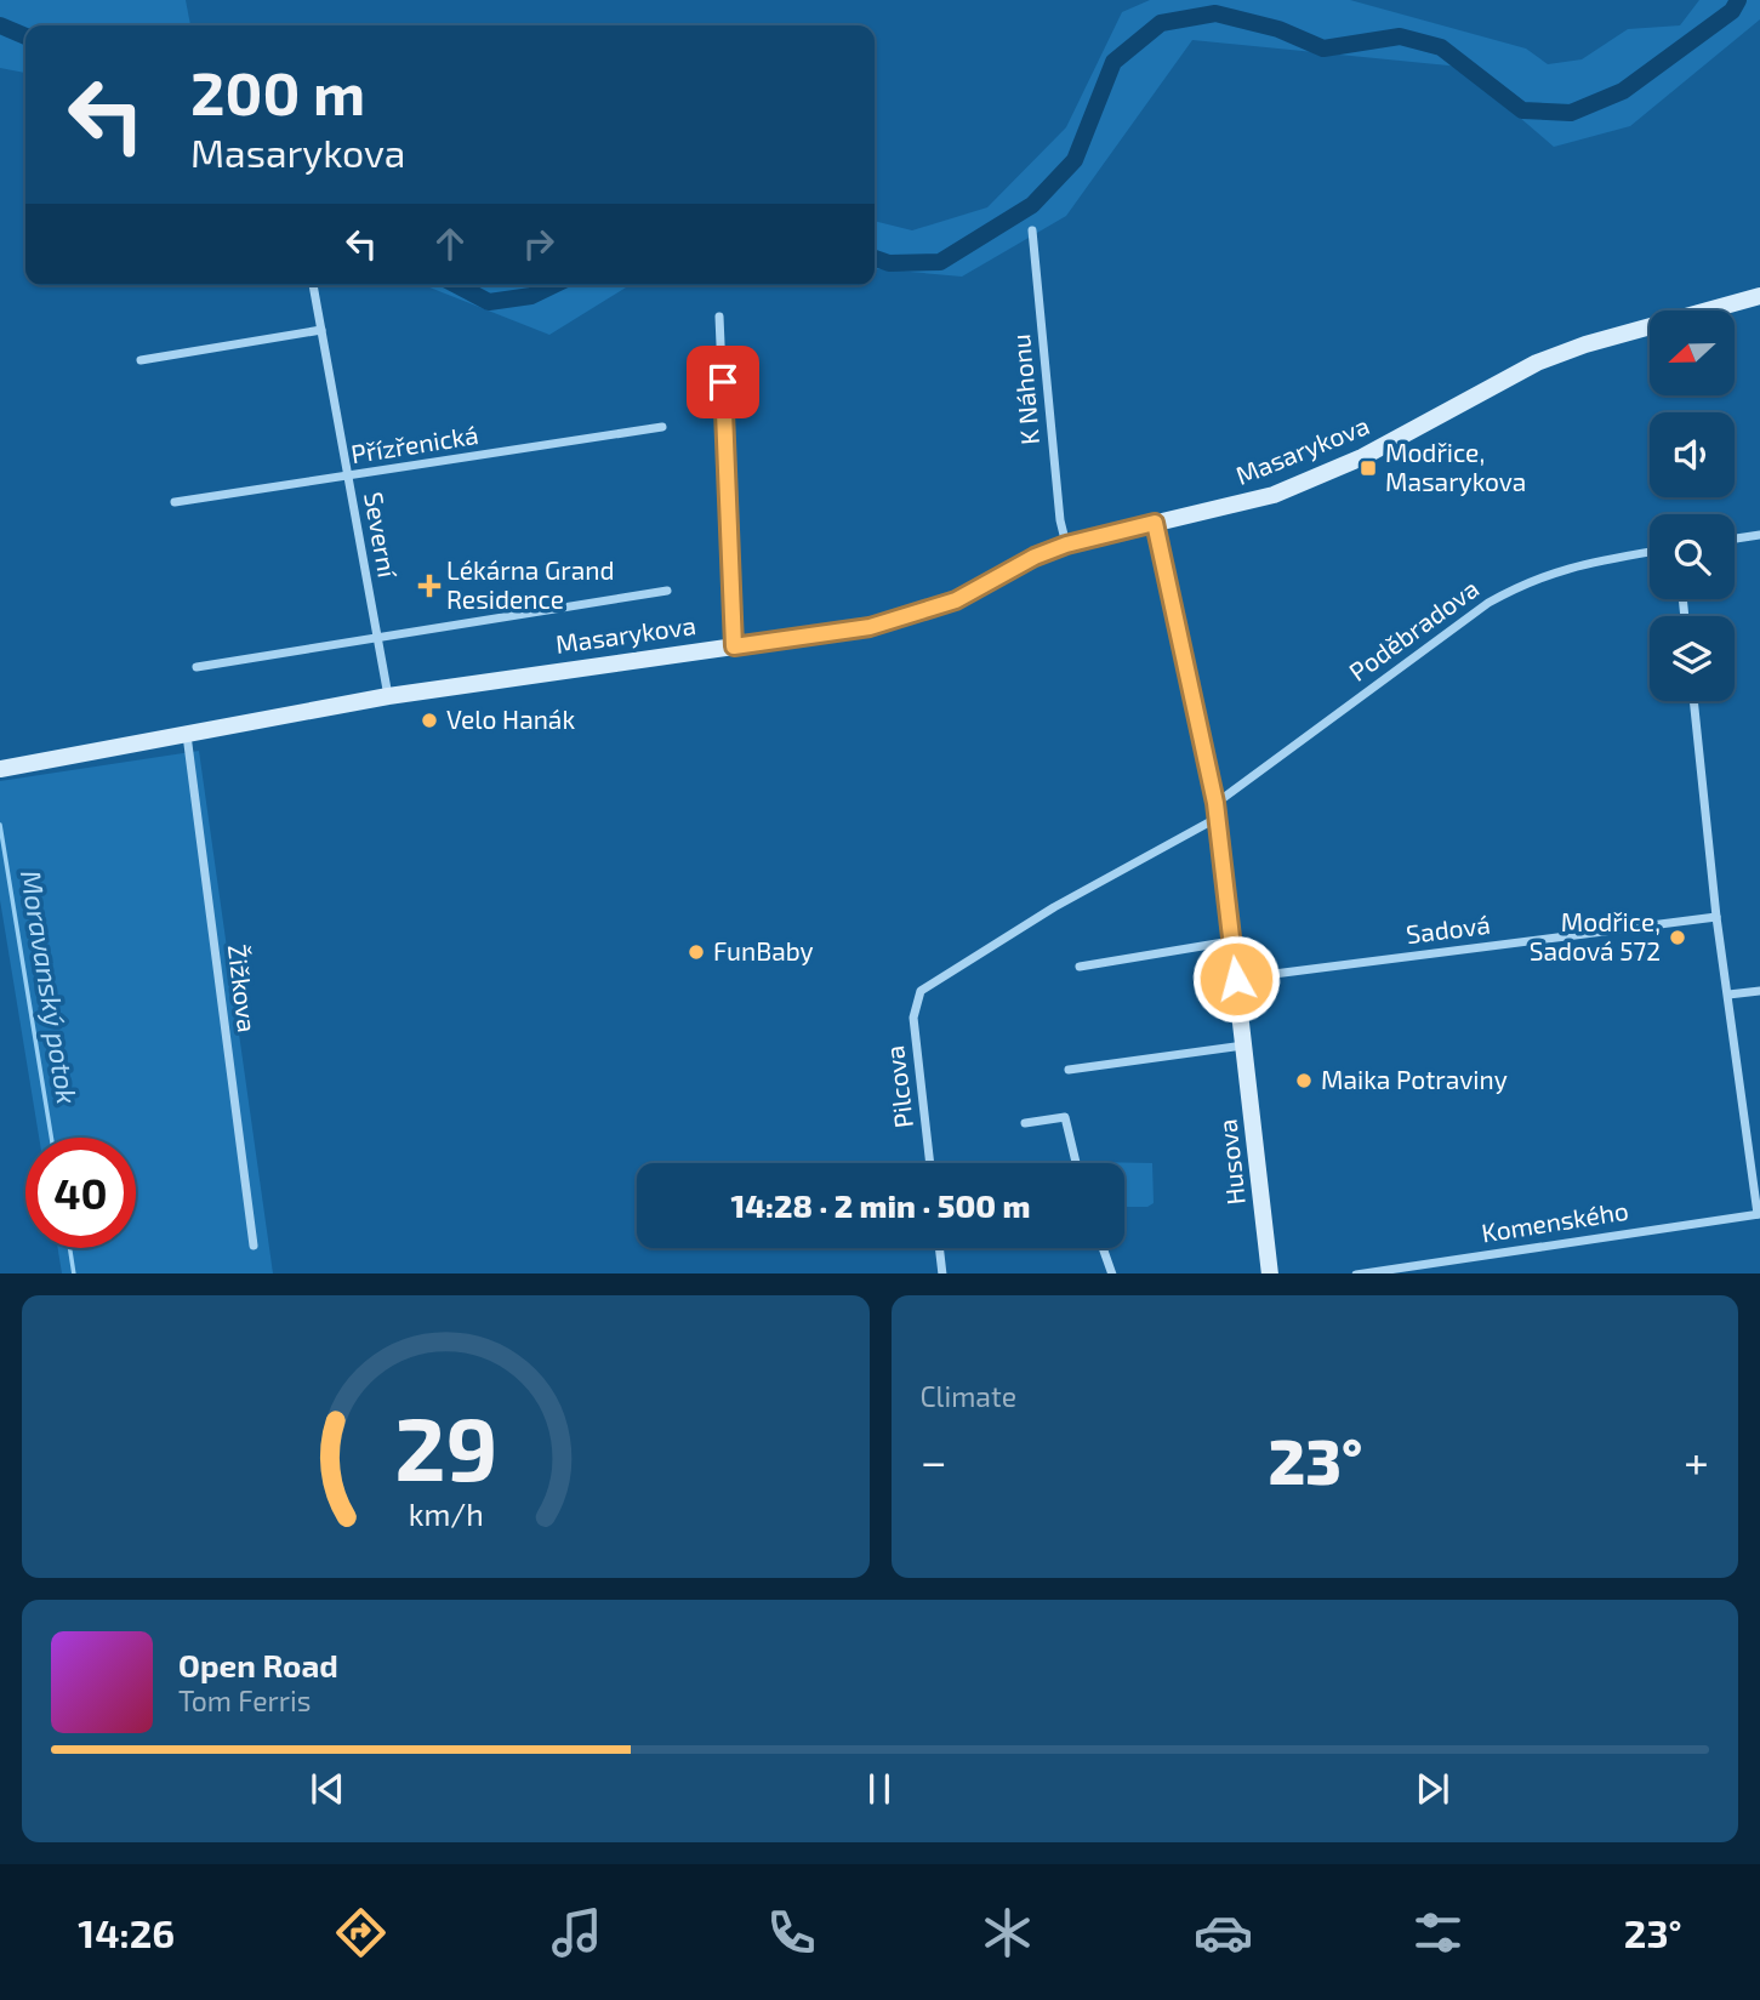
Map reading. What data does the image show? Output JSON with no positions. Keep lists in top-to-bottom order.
{
  "streets": {
    "street": [
      "K Náhonu",
      "Přízřenická",
      "Masarykova",
      "Severní",
      "Poděbradova",
      "Sadová",
      "Žižkova",
      "Pilcova",
      "Husova",
      "Komenského"
    ]
  },
  "crossings": [
    ["K Náhonu", "Masarykova"],
    ["Přízřenická", "Severní"],
    ["Masarykova", "Severní"],
    ["Masarykova", "Žižkova"],
    ["Masarykova", "Husova"],
    ["Poděbradova", "Pilcova"],
    ["Poděbradova", "Husova"],
    ["Sadová", "Husova"]
  ],
  "water": ["Moravanský potok"],
  "places": {
    "transit": ["Modřice, Masarykova"],
    "health": ["Lékárna Grand Residence"],
    "other": [
      "Velo Hanák",
      "Modřice, Sadová 572",
      "FunBaby",
      "Maika Potraviny"
    ]
  },
  "north": "left",
  "page": {
    "turn": ["200 m", "Masarykova"],
    "limit": "40",
    "trip": "14:28 · 2 min · 500 m",
    "tile": "Climate",
    "heat": ["−", "23°", "+"],
    "song": ["Open Road", "Tom Ferris"],
    "tabs": ["14:26", "23°"],
    "gauge": ["29", "km/h"]
  }
}
